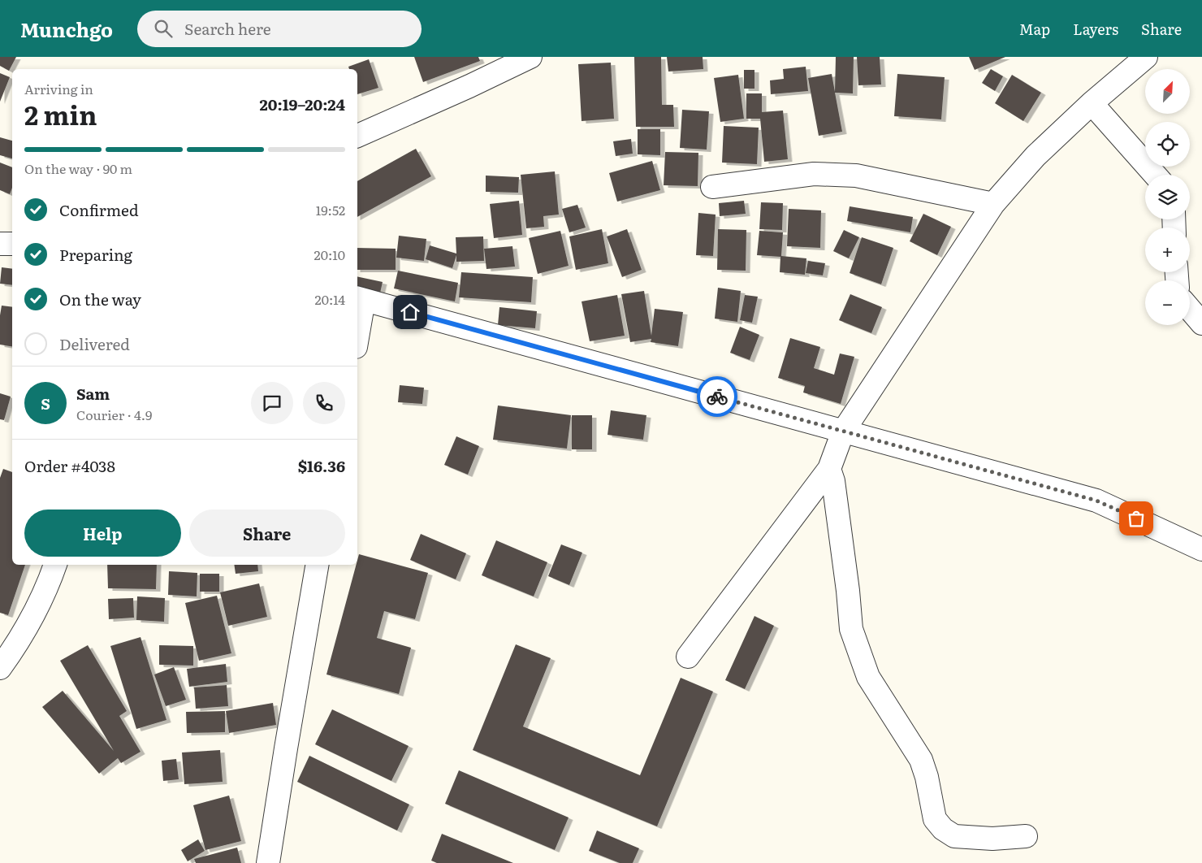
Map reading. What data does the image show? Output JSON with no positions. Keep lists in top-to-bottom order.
{
  "north": "top right",
  "page": {
    "header": "Munchgo",
    "search": "Search here",
    "nav": ["Map", "Layers", "Share"],
    "map_buttons": ["+", "−"],
    "heading": ["2 min", "Arriving in", "20:19–20:24"],
    "panel": [
      "Sam",
      "Courier · 4.9",
      "Order #4038",
      "$16.36"
    ],
    "bar": "On the way · 90 m",
    "list": [
      ["Confirmed", "19:52"],
      ["Preparing", "20:10"],
      ["On the way", "20:14"],
      "Delivered"
    ],
    "round": "S",
    "buttons": ["Help", "Share"]
  }
}
